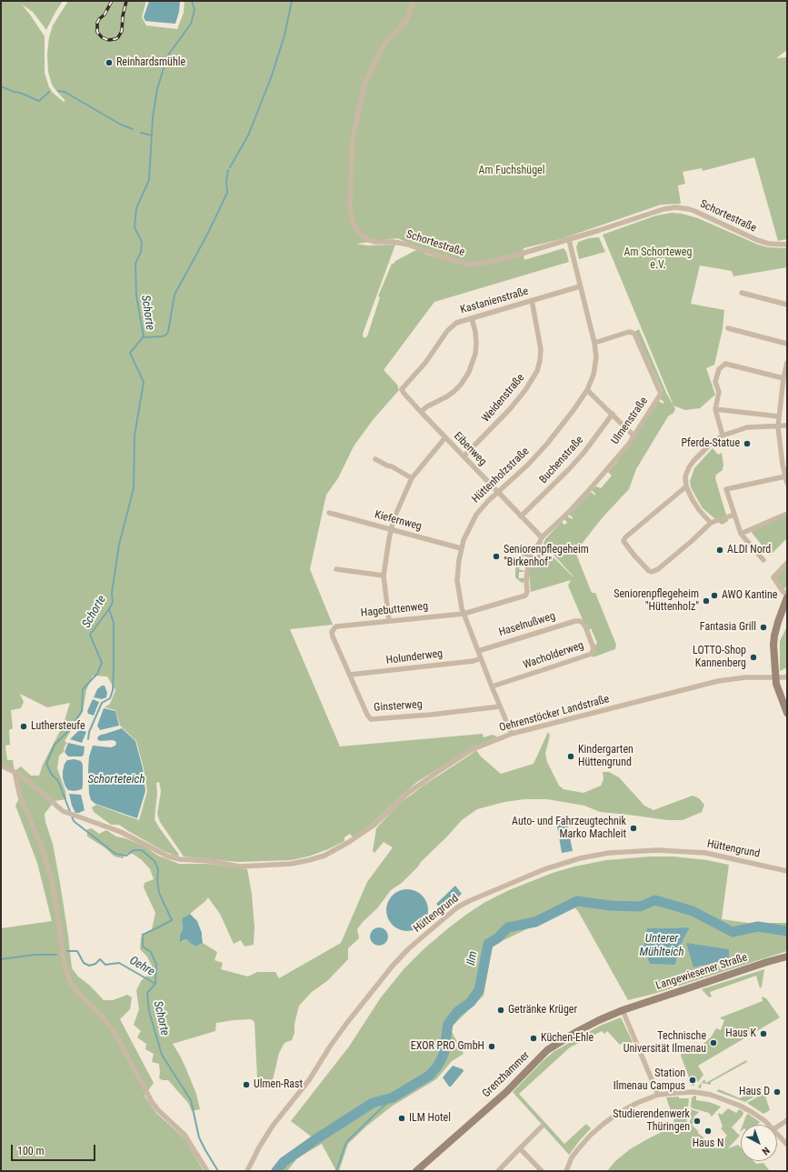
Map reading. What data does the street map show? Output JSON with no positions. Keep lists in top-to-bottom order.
{
  "streets": {
    "main road": ["Langewiesener Straße", "Grenzhammer"],
    "street": [
      "Schortestraße",
      "Kastanienstraße",
      "Weidenstraße",
      "Ulmenstraße",
      "Eibenweg",
      "Buchenstraße",
      "Hüttenholzstraße",
      "Kiefernweg",
      "Hagebuttenweg",
      "Haselnußweg",
      "Wacholderweg",
      "Holunderweg",
      "Ginsterweg",
      "Oehrenstöcker Landstraße",
      "Hüttengrund"
    ]
  },
  "crossings": [
    ["Schortestraße", "Hüttenholzstraße"],
    ["Kastanienstraße", "Weidenstraße"],
    ["Kastanienstraße", "Eibenweg"],
    ["Kastanienstraße", "Hüttenholzstraße"],
    ["Weidenstraße", "Eibenweg"],
    ["Ulmenstraße", "Eibenweg"],
    ["Ulmenstraße", "Hüttenholzstraße"],
    ["Ulmenstraße", "Hagebuttenweg"],
    ["Eibenweg", "Buchenstraße"],
    ["Eibenweg", "Hüttenholzstraße"],
    ["Hüttenholzstraße", "Kiefernweg"],
    ["Hüttenholzstraße", "Hagebuttenweg"],
    ["Hüttenholzstraße", "Haselnußweg"],
    ["Hüttenholzstraße", "Wacholderweg"],
    ["Hüttenholzstraße", "Holunderweg"],
    ["Hüttenholzstraße", "Ginsterweg"],
    ["Hüttenholzstraße", "Oehrenstöcker Landstraße"],
    ["Hagebuttenweg", "Ginsterweg"],
    ["Haselnußweg", "Wacholderweg"],
    ["Holunderweg", "Ginsterweg"],
    ["Langewiesener Straße", "Grenzhammer"]
  ],
  "water": [
    "Schorte",
    "Schorteteich",
    "Unterer Mühlteich",
    "Ilm",
    "Oehre"
  ],
  "parks": ["Am Fuchshügel", "Am Schorteweg e.V."],
  "places": [
    "Reinhardsmühle",
    "Pferde-Statue",
    "ALDI Nord",
    "Seniorenpflegeheim \"Birkenhof\"",
    "AWO Kantine",
    "Seniorenpflegeheim \"Hüttenholz\"",
    "Fantasia Grill",
    "LOTTO-Shop Kannenberg",
    "Luthersteufe",
    "Kindergarten Hüttengrund",
    "Auto- und Fahrzeugtechnik Marko Machleit",
    "Getränke Krüger",
    "Haus K",
    "Küchen-Ehle",
    "Technische Universität Ilmenau",
    "EXOR PRO GmbH",
    "Station Ilmenau Campus",
    "Ulmen-Rast",
    "Haus D",
    "ILM Hotel",
    "Studierendenwerk Thüringen",
    "Haus N"
  ],
  "scale_bar": "100 m",
  "north": "bottom right"
}
